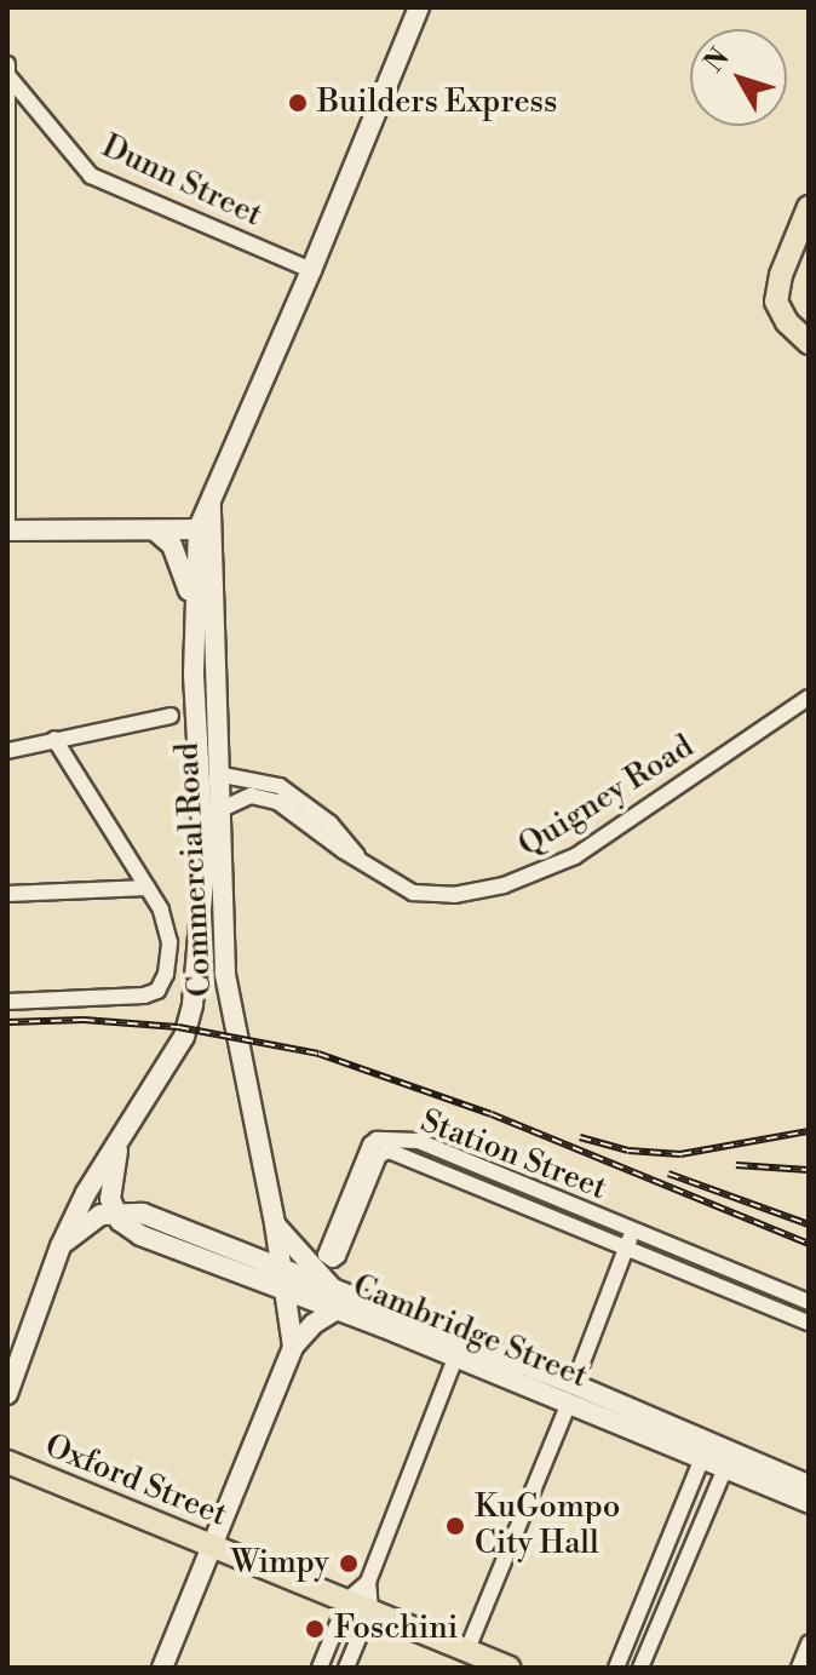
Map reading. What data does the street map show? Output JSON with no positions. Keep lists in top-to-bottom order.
{
  "streets": {
    "main road": ["Oxford Street"],
    "street": [
      "Dunn Street",
      "Quigney Road",
      "Commercial Road",
      "Station Street",
      "Cambridge Street"
    ]
  },
  "crossings": [
    ["Dunn Street", "Commercial Road"],
    ["Quigney Road", "Commercial Road"],
    ["Commercial Road", "Cambridge Street"]
  ],
  "places": [
    "Builders Express",
    "KuGompo City Hall",
    "Wimpy",
    "Foschini"
  ],
  "north": "top left"
}
